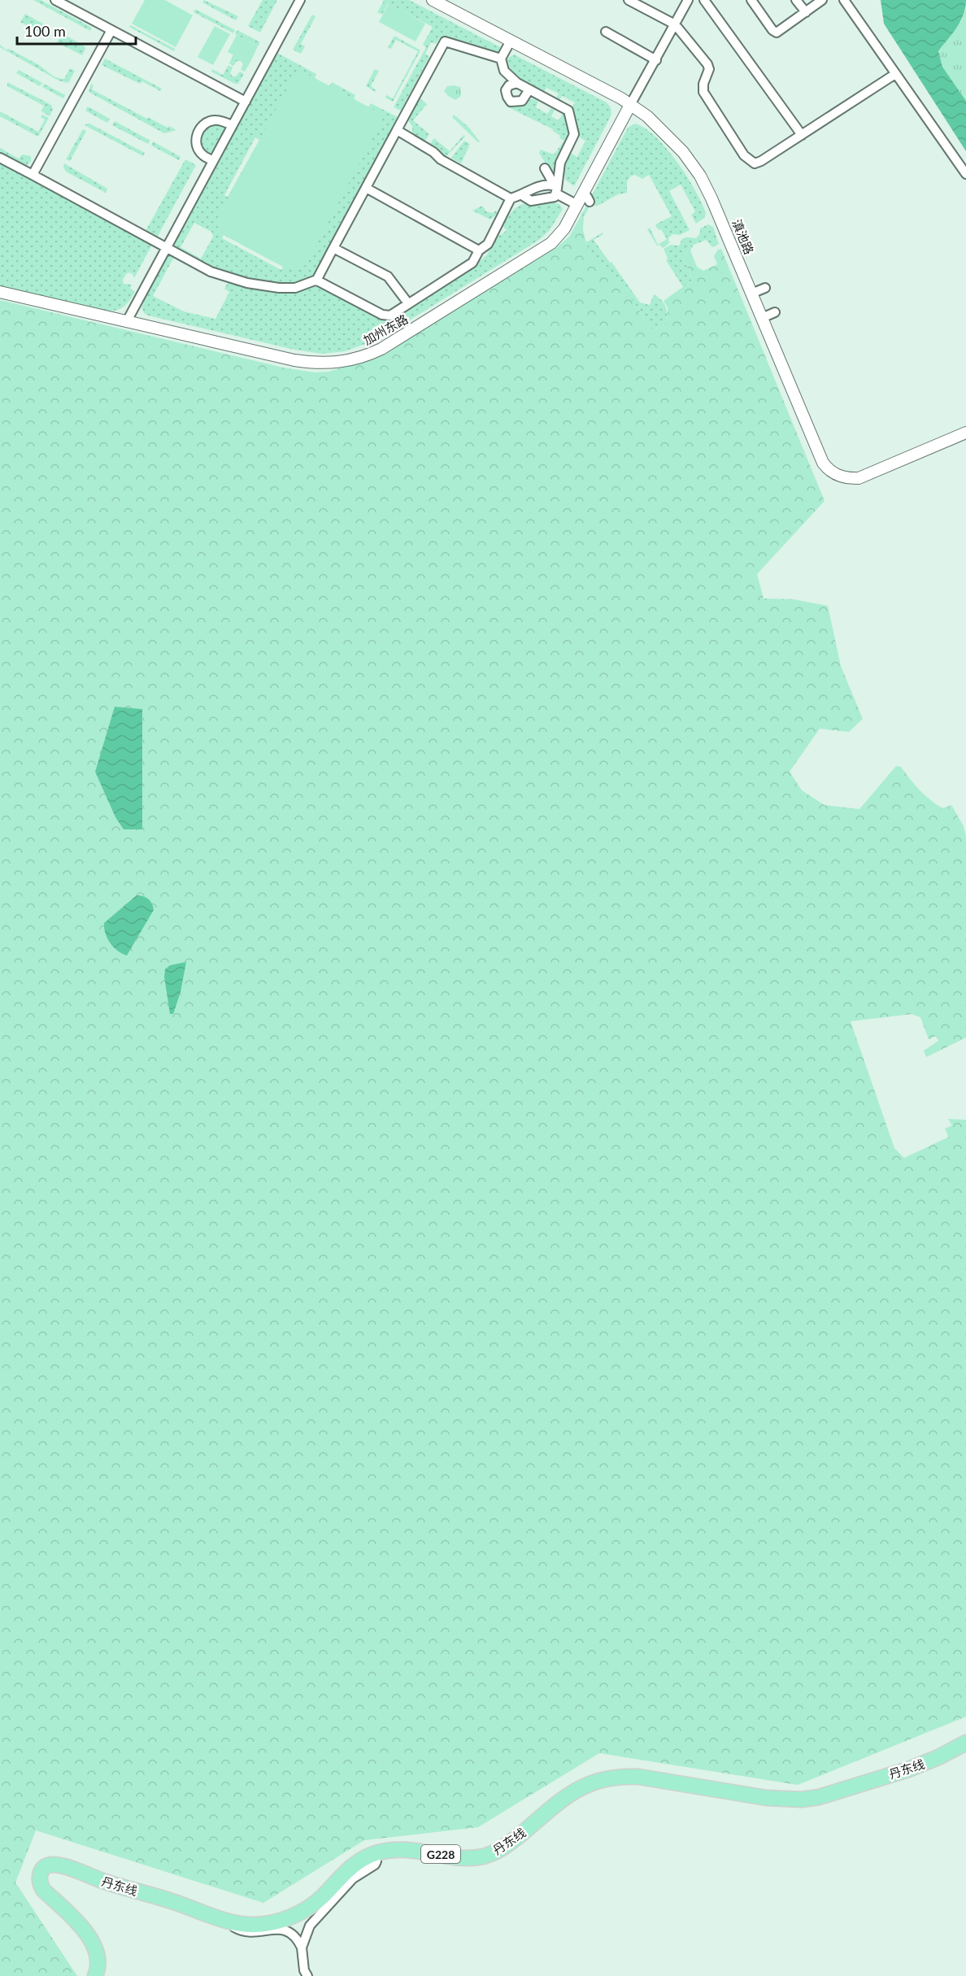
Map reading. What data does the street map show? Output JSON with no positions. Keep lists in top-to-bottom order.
{
  "streets": {
    "highway": ["丹东线", "G228"],
    "street": ["滇池路", "加州东路"]
  },
  "crossings": [
    ["滇池路", "加州东路"]
  ],
  "scale_bar": "100 m"
}
